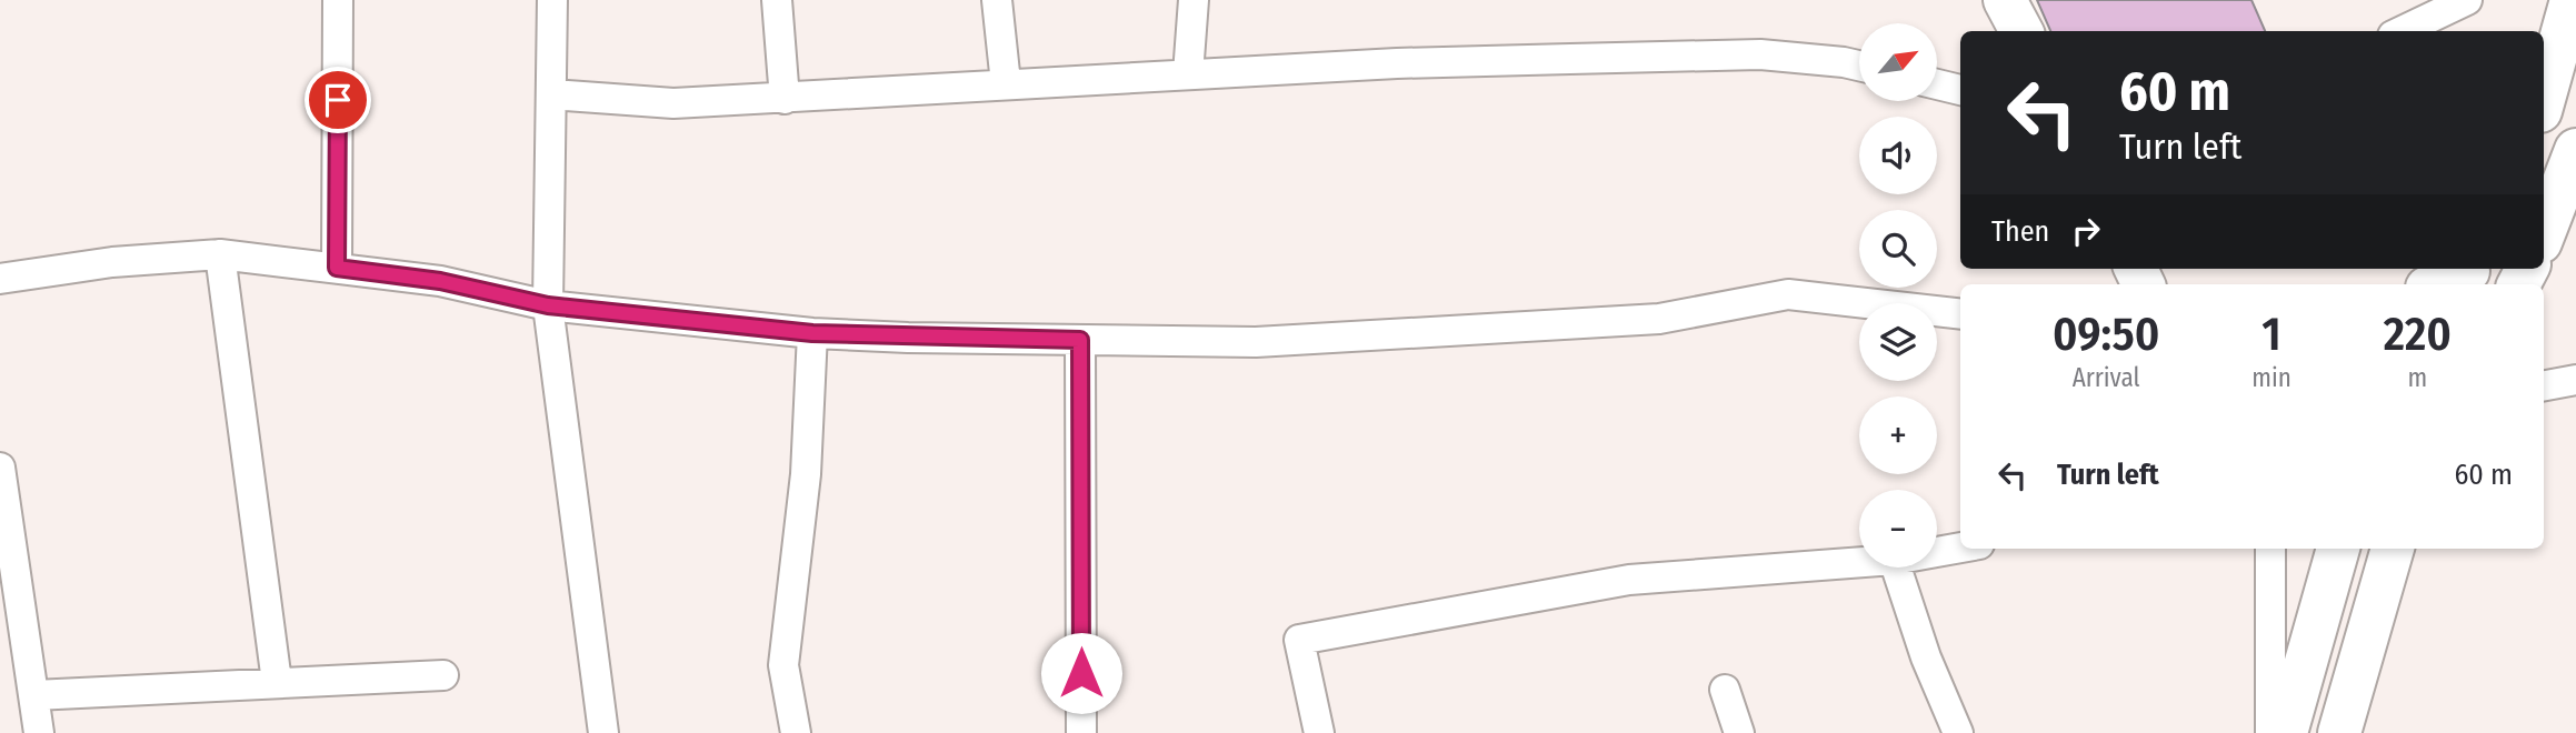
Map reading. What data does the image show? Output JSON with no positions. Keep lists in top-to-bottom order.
{
  "north": "top right",
  "page": {
    "map_buttons": ["+", "−"],
    "turn": ["60 m", "Turn left"],
    "then": "Then",
    "eta": [
      "09:50",
      "Arrival",
      "1",
      "min",
      "220",
      "m"
    ],
    "list": [
      {
        "name": "Turn left",
        "value": "60 m"
      }
    ]
  }
}
